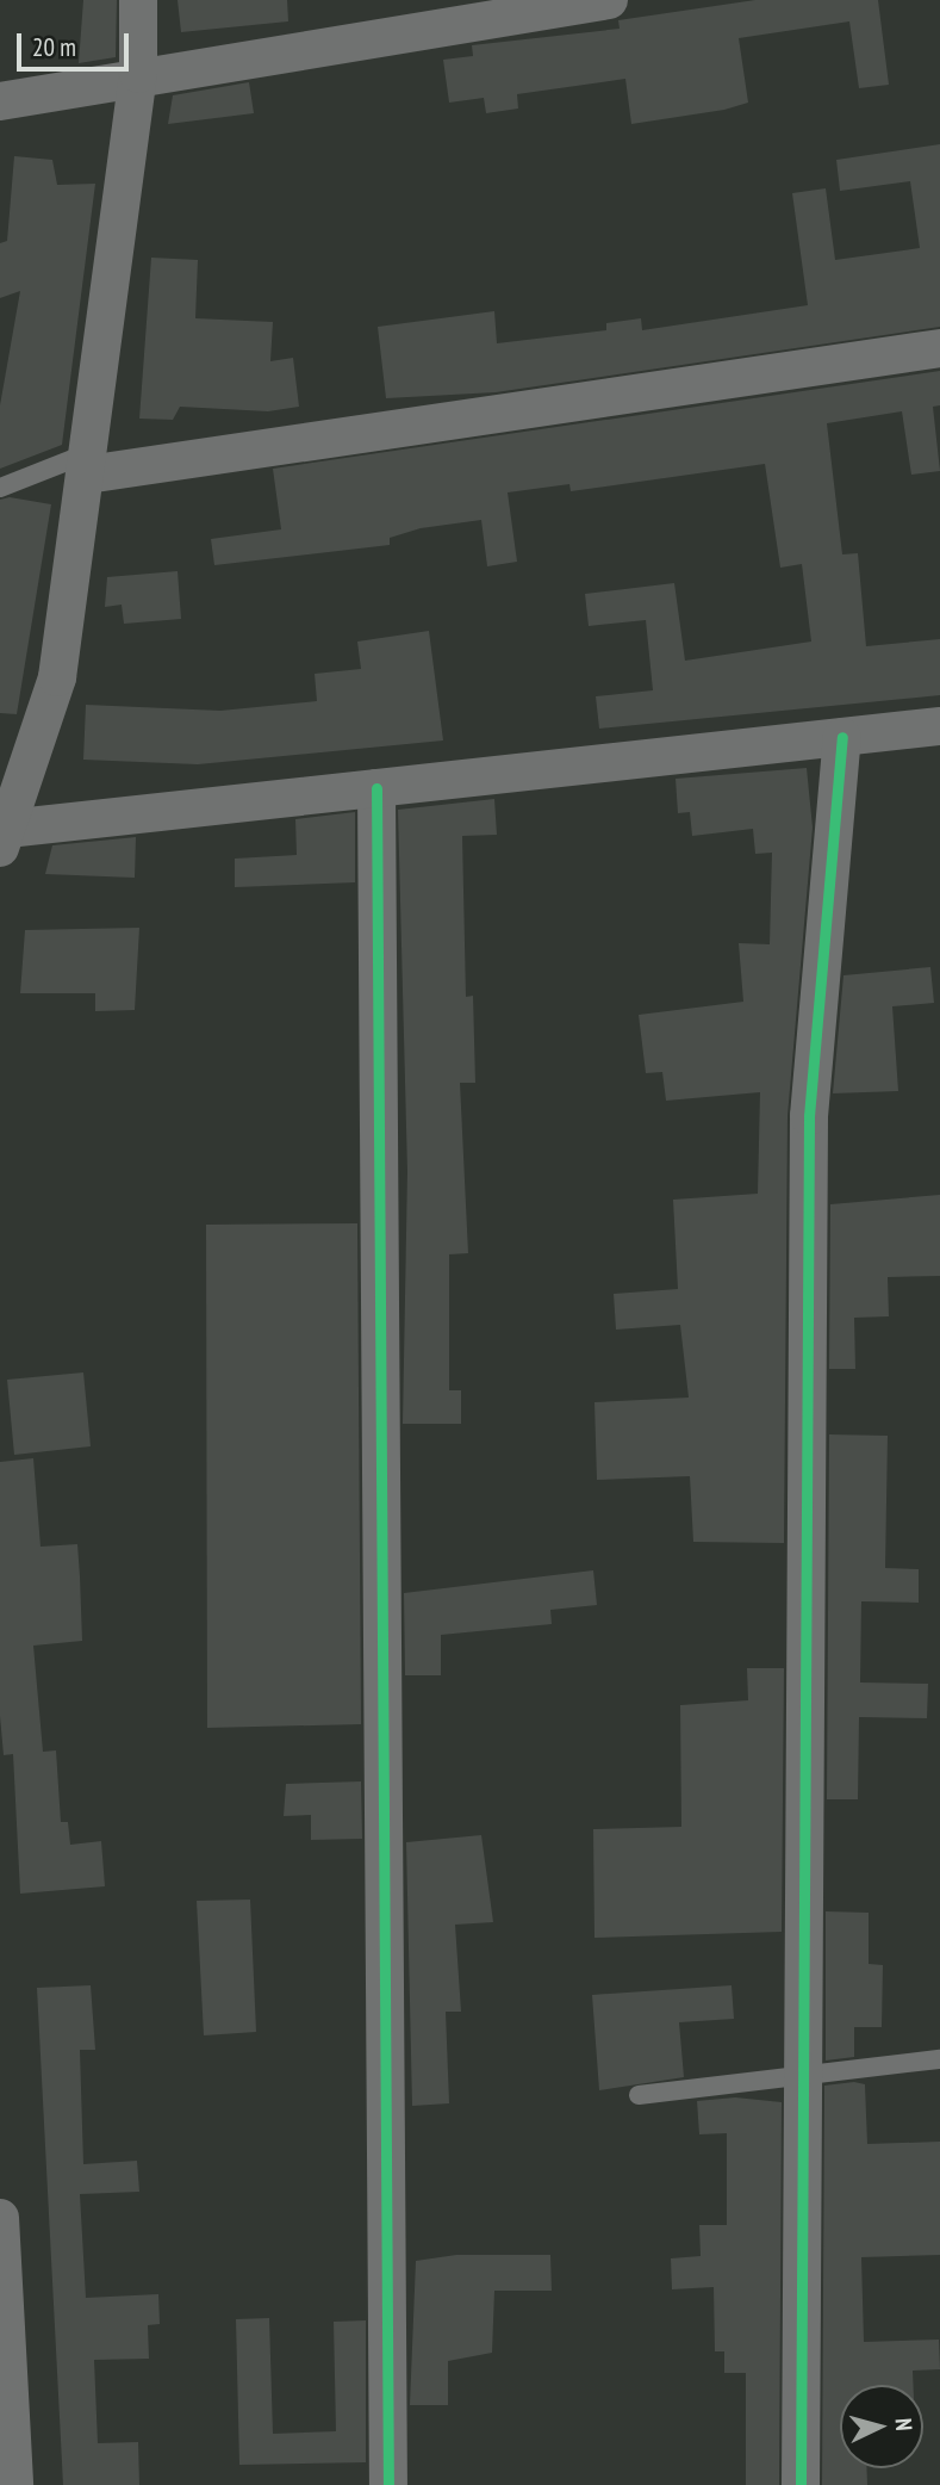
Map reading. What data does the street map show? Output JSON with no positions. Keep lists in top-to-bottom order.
{
  "scale_bar": "20 m",
  "north": "right"
}
